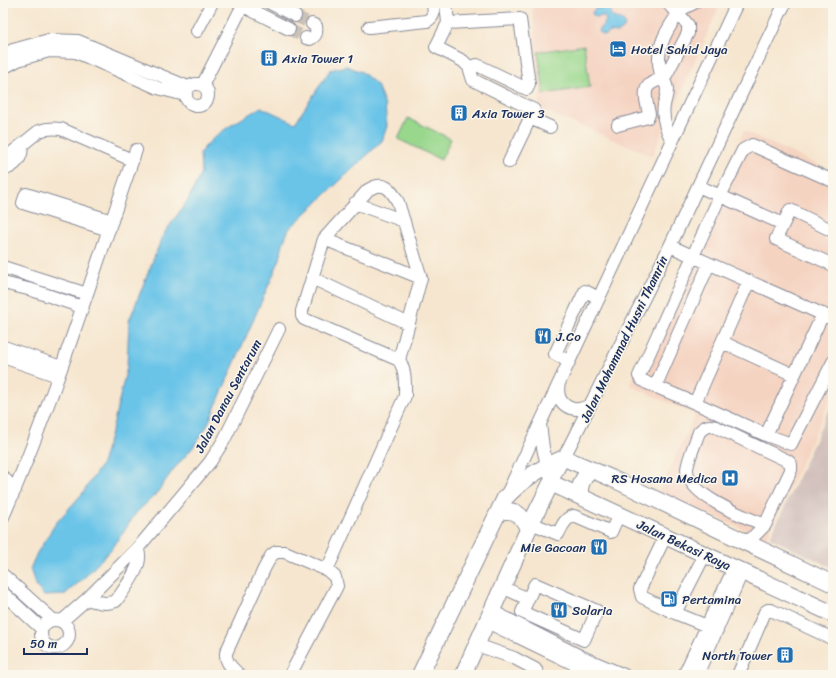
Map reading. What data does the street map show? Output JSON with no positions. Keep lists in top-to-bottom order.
{
  "streets": {
    "main road": ["Jalan Mohammad Husni Thamrin", "Jalan Bekasi Raya"],
    "street": ["Jalan Danau Sentarum"]
  },
  "crossings": [
    ["Jalan Mohammad Husni Thamrin", "Jalan Bekasi Raya"]
  ],
  "places": {
    "hotel": ["Hotel Sahid Jaya"],
    "building": ["Axia Tower 1", "Axia Tower 3", "North Tower"],
    "restaurant": ["J.Co", "Mie Gacoan", "Solaria"],
    "hospital": ["RS Hosana Medica"],
    "fuel station": ["Pertamina"]
  },
  "scale_bar": "50 m"
}
